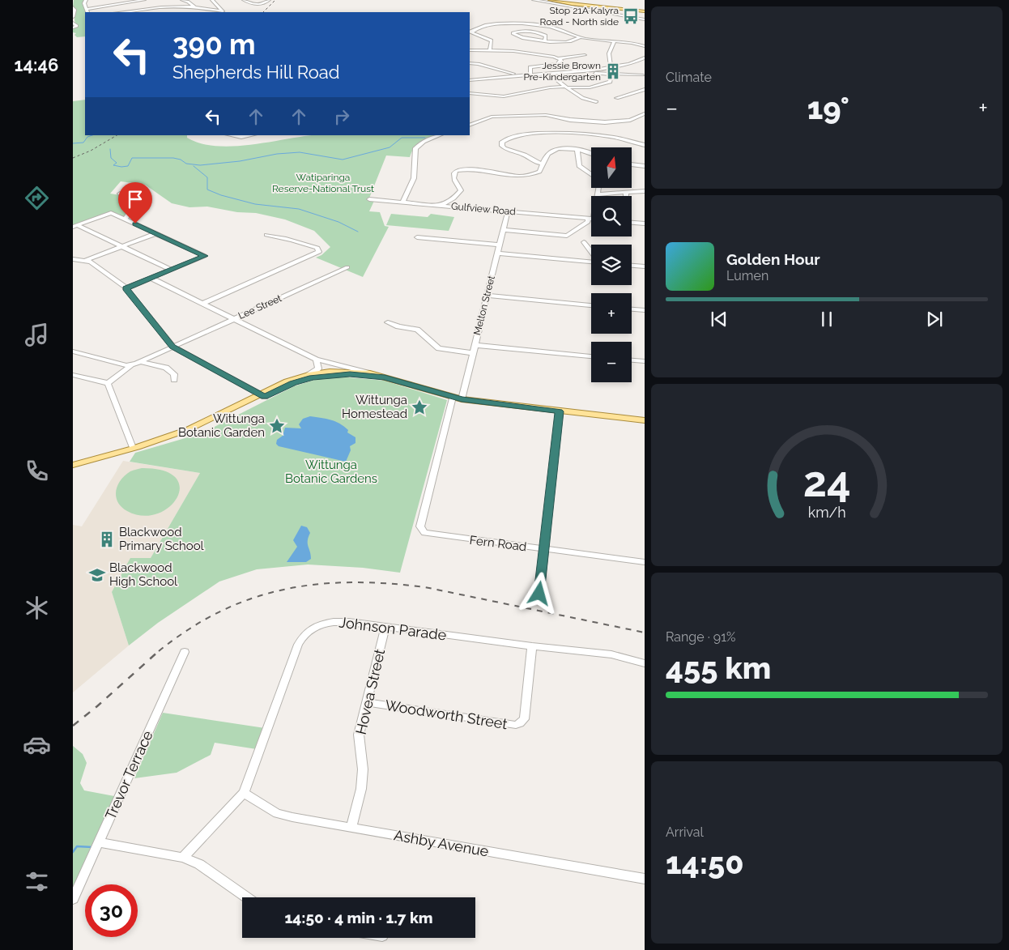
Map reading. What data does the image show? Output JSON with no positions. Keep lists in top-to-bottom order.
{
  "streets": {
    "street": [
      "Gulfview Road",
      "Melton Street",
      "Lee Street",
      "Fern Road",
      "Johnson Parade",
      "Hovea Street",
      "Woodworth Street",
      "Trevor Terrace",
      "Ashby Avenue"
    ]
  },
  "crossings": [
    ["Gulfview Road", "Melton Street"],
    ["Johnson Parade", "Hovea Street"],
    ["Johnson Parade", "Woodworth Street"],
    ["Johnson Parade", "Ashby Avenue"],
    ["Hovea Street", "Woodworth Street"],
    ["Hovea Street", "Ashby Avenue"]
  ],
  "parks": ["Watiparinga Reserve-National Trust", "Wittunga Botanic Gardens"],
  "places": {
    "bus stop": ["Stop 21A Kalyra Road - North side"],
    "building": ["Jessie Brown Pre-Kindergarten", "Blackwood Primary School"],
    "place": ["Wittunga Homestead", "Wittunga Botanic Garden"],
    "school or university": ["Blackwood High School"]
  },
  "north": "top",
  "page": {
    "tabs": "14:46",
    "tile": [
      "Climate",
      ["Range · 91%", "455 km"],
      ["Arrival", "14:50"]
    ],
    "turn": ["390 m", "Shepherds Hill Road"],
    "heat": ["−", "19°", "+"],
    "map_buttons": ["+", "−"],
    "song": ["Golden Hour", "Lumen"],
    "limit": "30",
    "trip": "14:50 · 4 min · 1.7 km",
    "gauge": ["24", "km/h"]
  }
}
